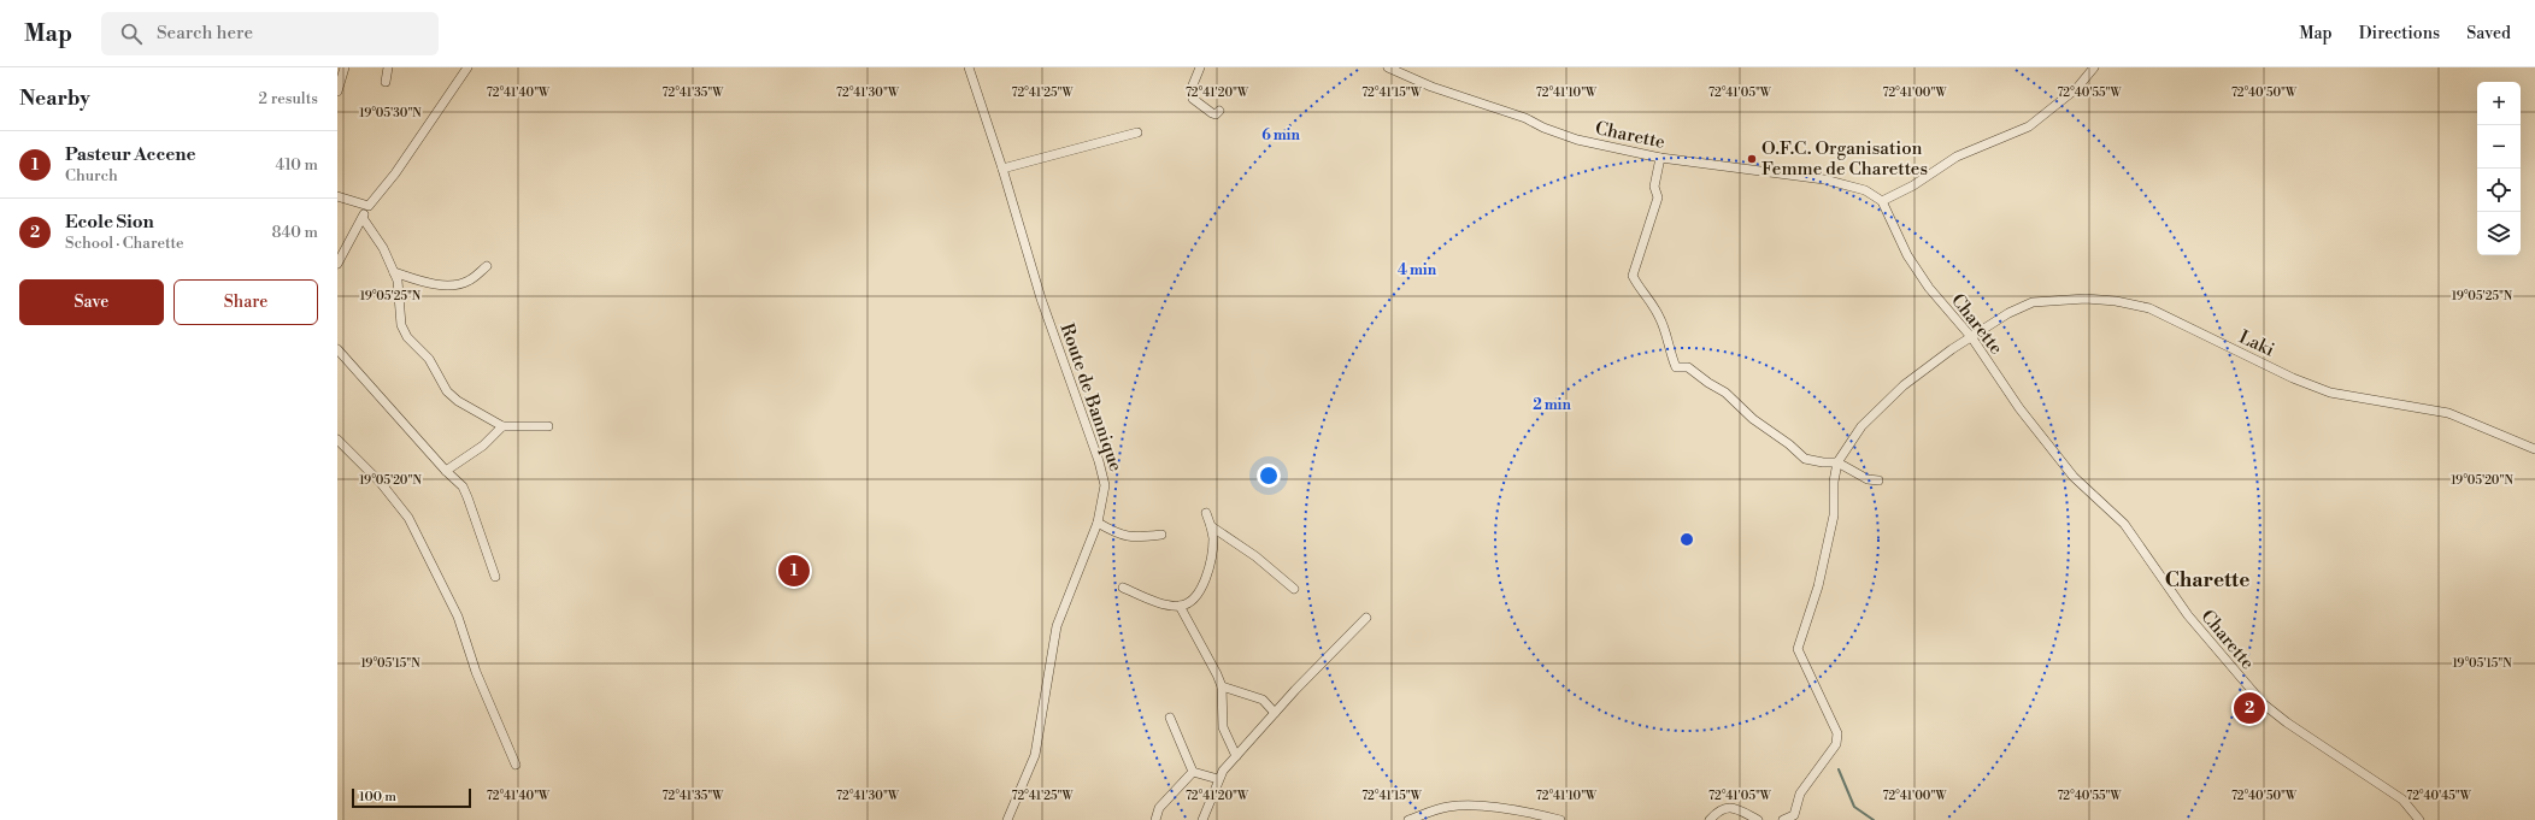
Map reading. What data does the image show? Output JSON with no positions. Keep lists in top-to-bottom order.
{
  "streets": {
    "street": ["Charette", "Laki", "Route de Bannique"]
  },
  "crossings": [
    ["Charette", "Laki"]
  ],
  "districts": ["Charette"],
  "places": ["O.F.C. Organisation Femme de Charettes"],
  "scale_bar": "100 m",
  "page": {
    "header": "Map",
    "search": "Search here",
    "nav": ["Map", "Directions", "Saved"],
    "heading": ["Nearby", "2 results"],
    "map_buttons": ["+", "−"],
    "list": [
      {
        "mark": "1",
        "name": "Pasteur Accene",
        "note": "Church",
        "value": "410 m"
      },
      {
        "mark": "2",
        "name": "Ecole Sion",
        "note": "School · Charette",
        "value": "840 m"
      }
    ],
    "buttons": ["Save", "Share"],
    "pins": ["1", "2"],
    "scale": "100 m"
  },
  "coordinates": [
    "72°41'40\"W",
    "72°41'35\"W",
    "72°41'30\"W",
    "72°41'25\"W",
    "72°41'20\"W",
    "72°41'15\"W",
    "72°41'10\"W",
    "72°41'05\"W",
    "72°41'00\"W",
    "72°40'55\"W",
    "72°40'50\"W",
    "19°05'30\"N",
    "19°05'25\"N",
    "19°05'20\"N",
    "19°05'15\"N",
    "72°40'45\"W"
  ],
  "rings": ["6 min", "4 min", "2 min"]
}
